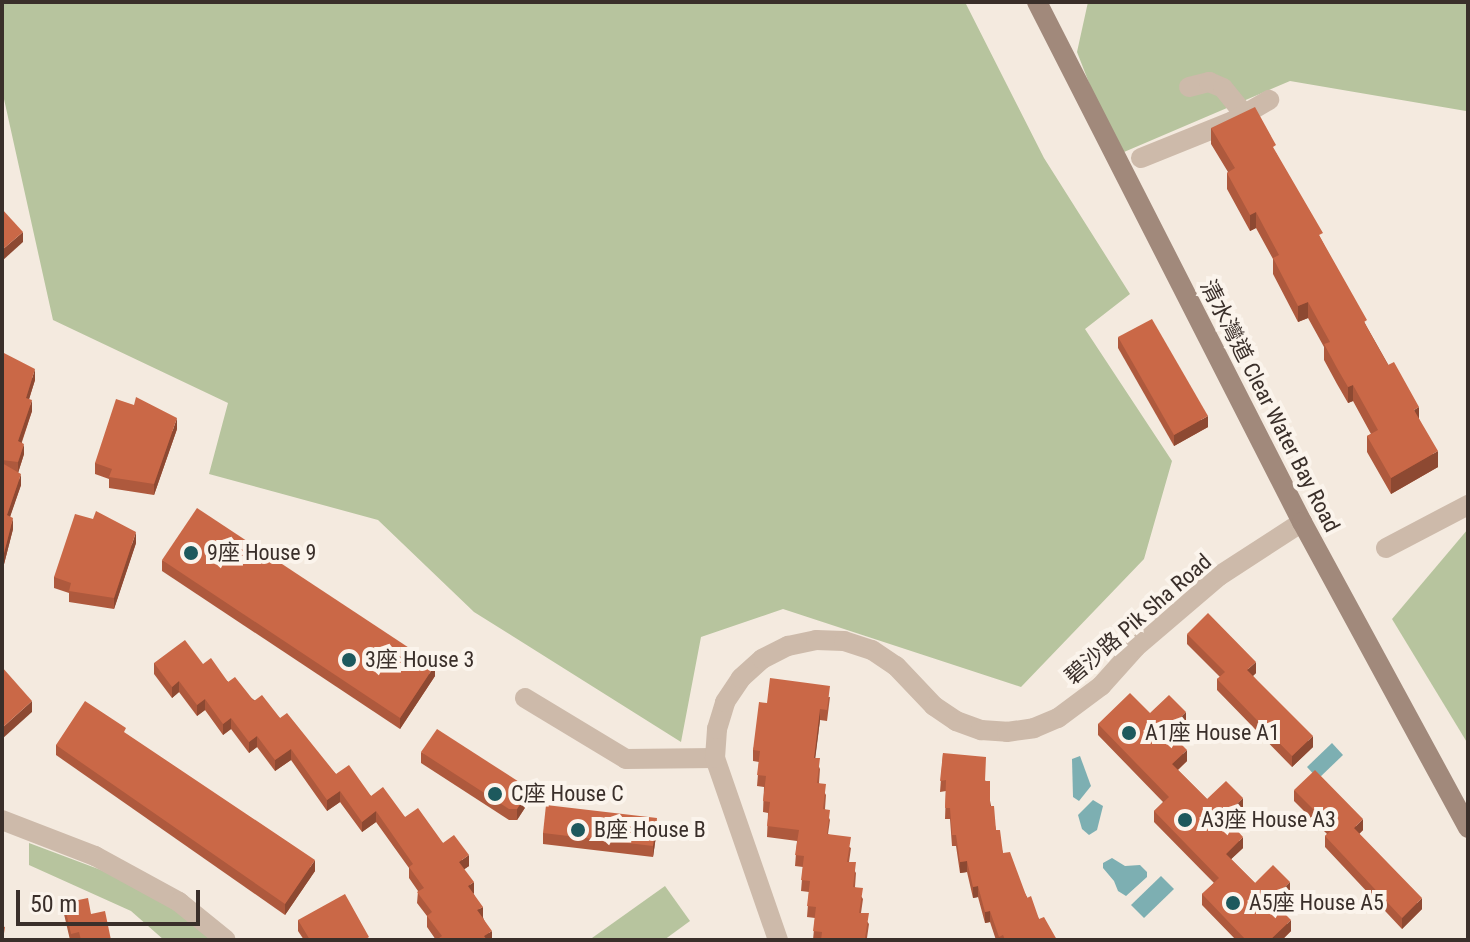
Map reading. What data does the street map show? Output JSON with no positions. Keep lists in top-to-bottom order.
{
  "streets": {
    "main road": ["清水灣道 Clear Water Bay Road"],
    "street": ["碧沙路 Pik Sha Road"]
  },
  "crossings": [
    ["清水灣道 Clear Water Bay Road", "碧沙路 Pik Sha Road"]
  ],
  "places": [
    "9座 House 9",
    "3座 House 3",
    "A1座 House A1",
    "C座 House C",
    "A3座 House A3",
    "B座 House B",
    "A5座 House A5"
  ],
  "scale_bar": "50 m"
}
